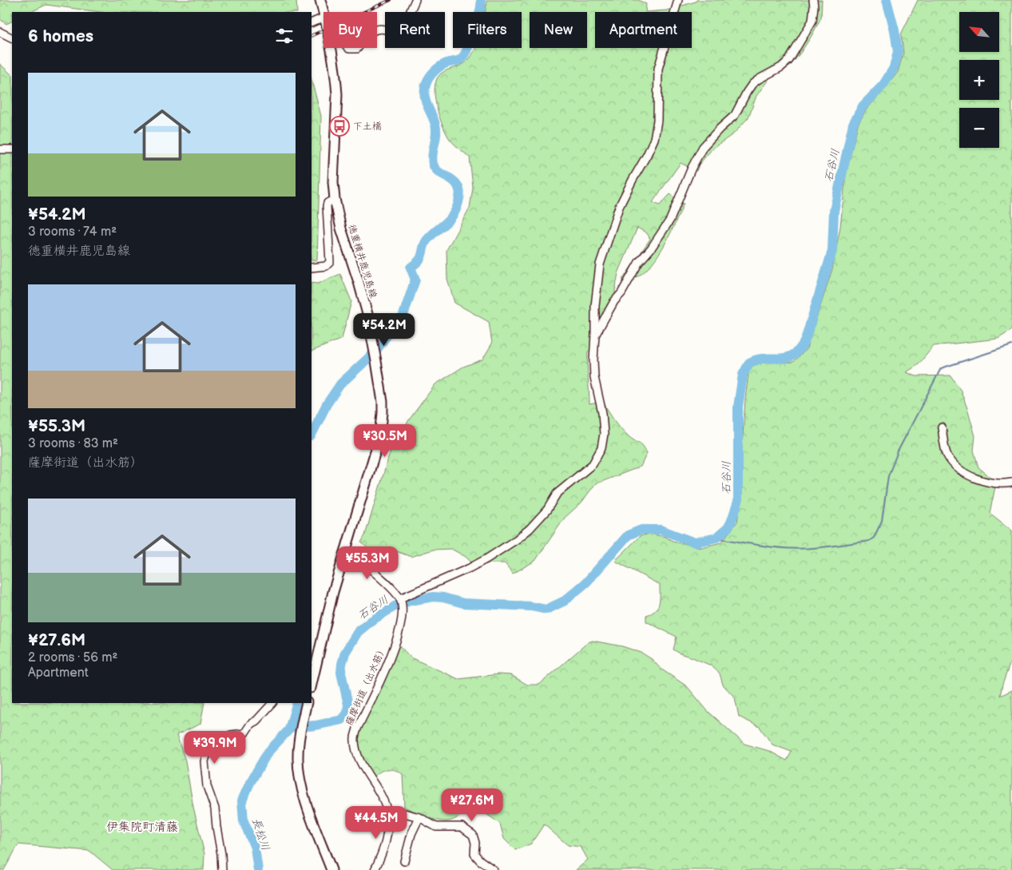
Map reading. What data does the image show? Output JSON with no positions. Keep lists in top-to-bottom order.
{
  "streets": {
    "main road": ["徳重横井鹿児島線"],
    "street": ["薩摩街道（出水筋）"]
  },
  "crossings": [
    ["徳重横井鹿児島線", "薩摩街道（出水筋）"]
  ],
  "districts": ["伊集院町清藤"],
  "water": ["石谷川", "長松川"],
  "places": {
    "bus stop": ["下土橋"]
  },
  "north": "top left",
  "page": {
    "map_buttons": ["+", "−"],
    "chip": [
      "Buy",
      "Rent",
      "Filters",
      "New",
      "Apartment"
    ],
    "heading": "6 homes",
    "list": [
      {
        "name": "¥54.2M",
        "note": "3 rooms · 74 m² · 徳重横井鹿児島線"
      },
      {
        "name": "¥55.3M",
        "note": "3 rooms · 83 m² · 薩摩街道（出水筋）"
      },
      {
        "name": "¥27.6M",
        "note": "2 rooms · 56 m² · Apartment"
      }
    ],
    "price": [
      "¥54.2M",
      "¥30.5M",
      "¥55.3M",
      "¥39.9M",
      "¥27.6M",
      "¥44.5M"
    ]
  }
}
